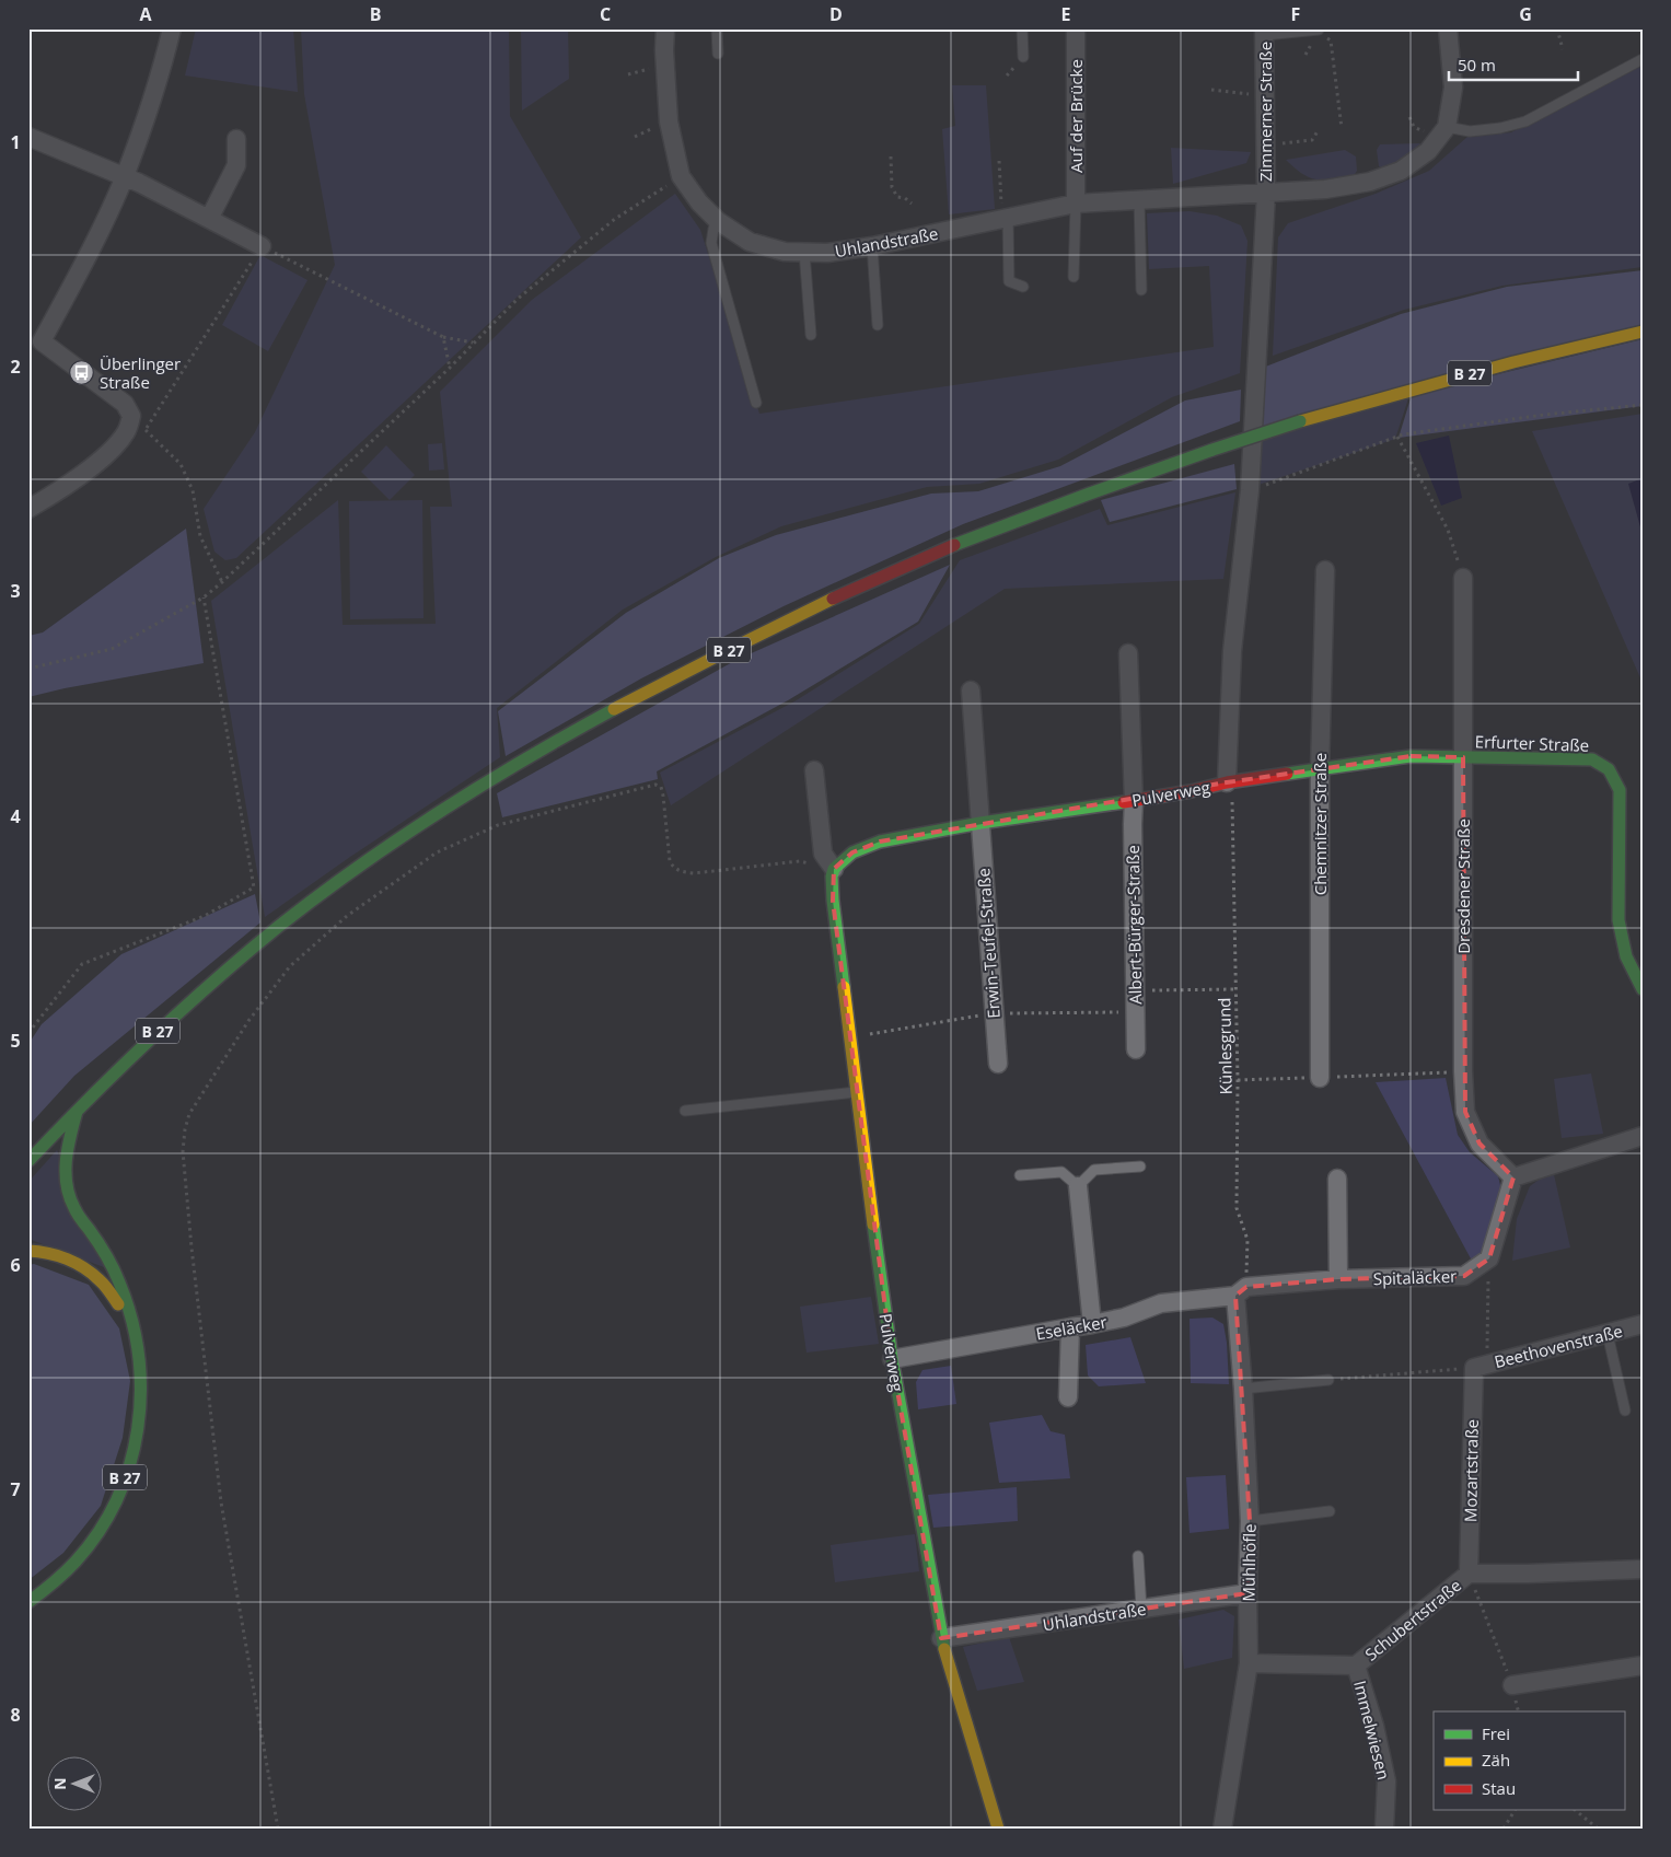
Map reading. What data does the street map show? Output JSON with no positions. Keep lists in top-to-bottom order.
{
  "streets": {
    "main road": ["B 27", "Erfurter Straße", "Pulverweg"],
    "street": [
      "Zimmerner Straße",
      "Auf der Brücke",
      "Uhlandstraße",
      "Chemnitzer Straße",
      "Dresdener Straße",
      "Albert-Bürger-Straße",
      "Erwin-Teufel-Straße",
      "Spitaläcker",
      "Eseläcker",
      "Beethovenstraße",
      "Mozartstraße",
      "Mühlhöfle",
      "Schubertstraße",
      "Immelwiesen"
    ],
    "path": ["Künlesgrund"]
  },
  "crossings": [
    ["Zimmerner Straße", "Uhlandstraße"],
    ["Zimmerner Straße", "Pulverweg"],
    ["Auf der Brücke", "Uhlandstraße"],
    ["Uhlandstraße", "Pulverweg"],
    ["Uhlandstraße", "Mühlhöfle"],
    ["Erfurter Straße", "Pulverweg"],
    ["Erfurter Straße", "Chemnitzer Straße"],
    ["Erfurter Straße", "Dresdener Straße"],
    ["Pulverweg", "Albert-Bürger-Straße"],
    ["Pulverweg", "Erwin-Teufel-Straße"],
    ["Pulverweg", "Eseläcker"],
    ["Künlesgrund", "Spitaläcker"],
    ["Künlesgrund", "Eseläcker"],
    ["Künlesgrund", "Mühlhöfle"],
    ["Spitaläcker", "Eseläcker"],
    ["Spitaläcker", "Mühlhöfle"],
    ["Eseläcker", "Mühlhöfle"],
    ["Beethovenstraße", "Mozartstraße"],
    ["Mozartstraße", "Schubertstraße"],
    ["Mühlhöfle", "Schubertstraße"],
    ["Schubertstraße", "Immelwiesen"]
  ],
  "places": {
    "bus stop": ["Überlinger Straße"]
  },
  "legend": ["Frei", "Zäh", "Stau"],
  "scale_bar": "50 m",
  "north": "left",
  "grid": {
    "columns": [
      "A",
      "B",
      "C",
      "D",
      "E",
      "F",
      "G"
    ],
    "rows": [
      "1",
      "2",
      "3",
      "4",
      "5",
      "6",
      "7",
      "8"
    ]
  }
}
